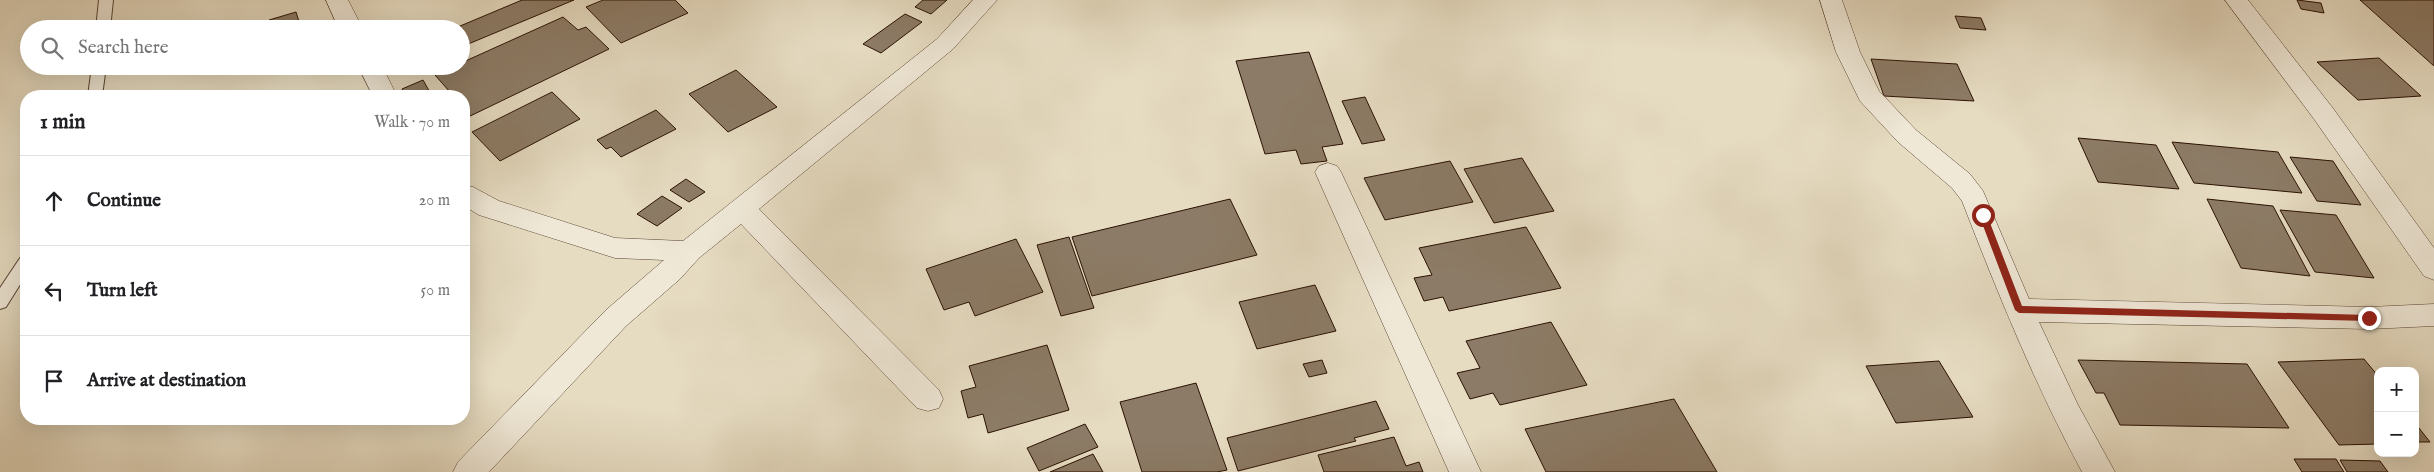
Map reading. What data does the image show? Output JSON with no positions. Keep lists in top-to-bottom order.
{
  "page": {
    "search": "Search here",
    "heading": ["1 min", "Walk · 70 m"],
    "list": [
      ["Continue", "20 m"],
      ["Turn left", "50 m"],
      "Arrive at destination"
    ],
    "map_buttons": ["+", "−"]
  }
}
